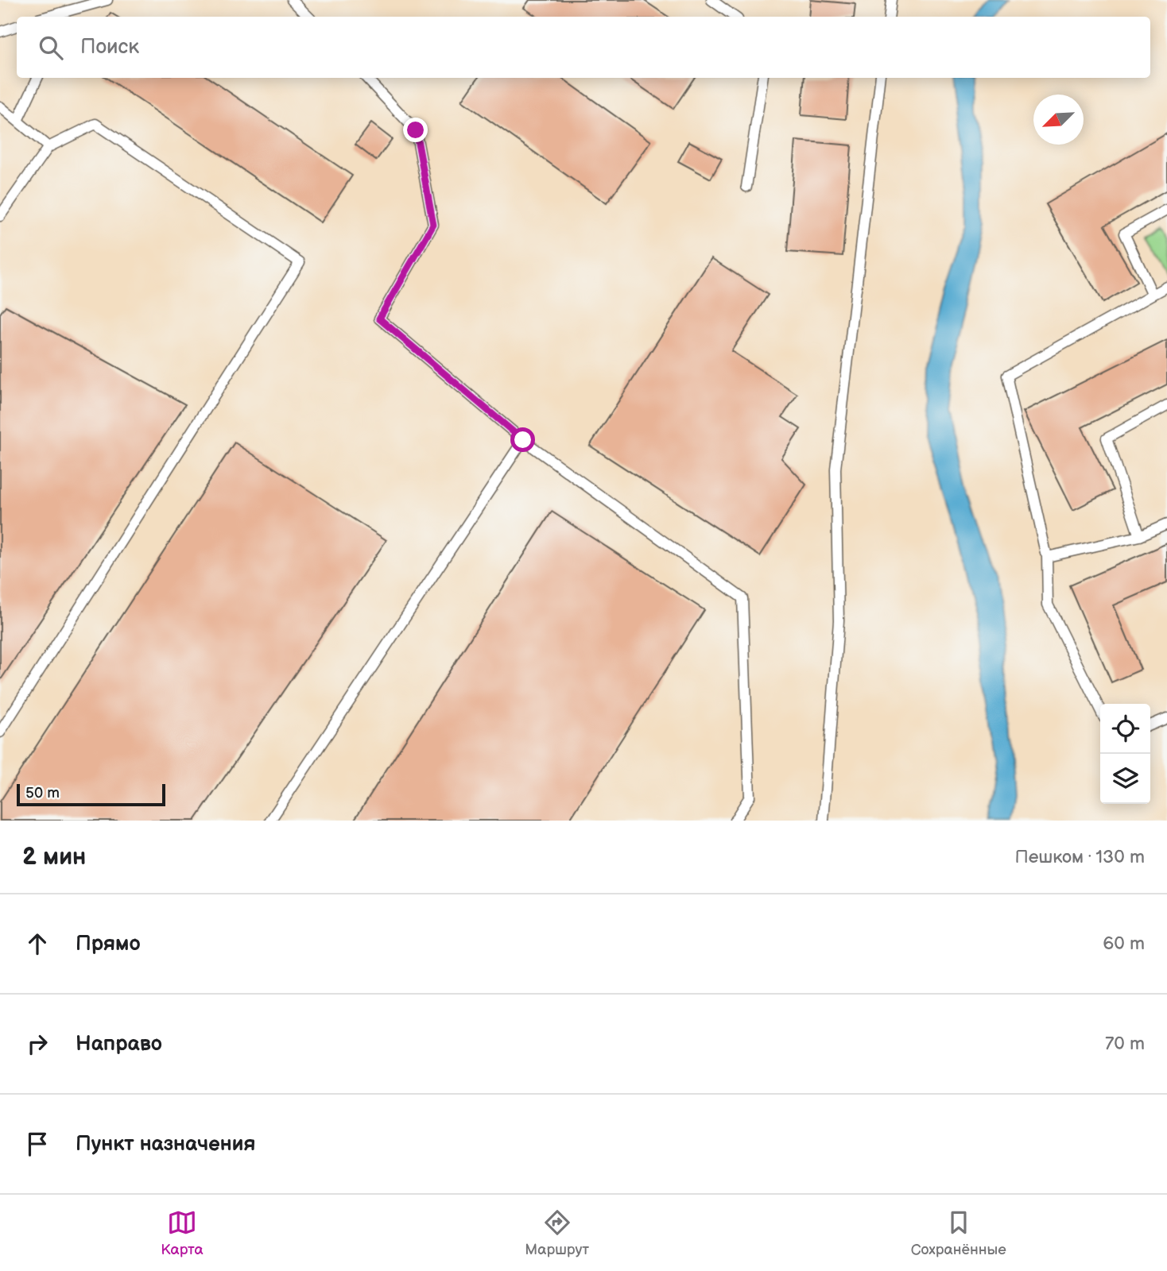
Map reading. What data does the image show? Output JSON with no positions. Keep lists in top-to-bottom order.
{
  "scale_bar": "50 m",
  "north": "bottom left",
  "page": {
    "search": "Поиск",
    "scale": "50 m",
    "heading": ["2 мин", "Пешком · 130 m"],
    "list": [
      ["Прямо", "60 m"],
      ["Направо", "70 m"],
      "Пункт назначения"
    ],
    "nav": ["Карта", "Маршрут", "Сохранённые"]
  }
}
